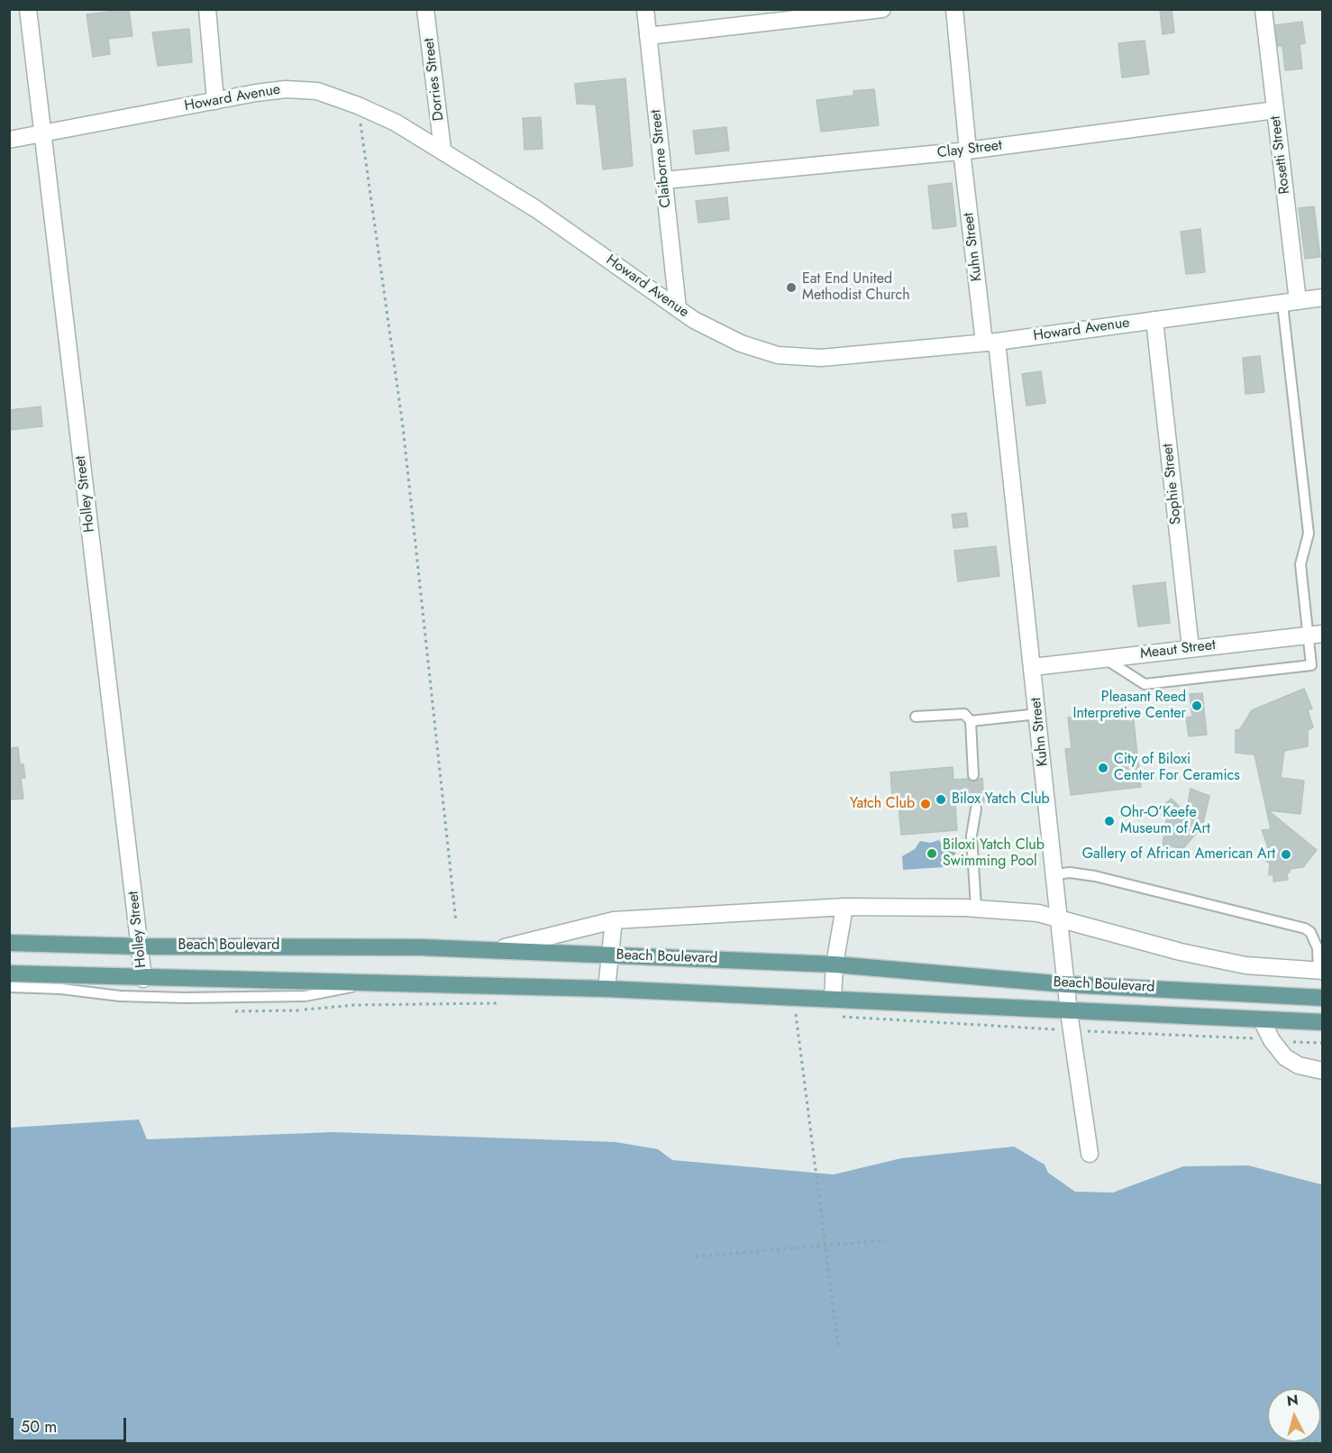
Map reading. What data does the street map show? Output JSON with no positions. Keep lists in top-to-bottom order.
{
  "streets": {
    "main road": ["Beach Boulevard"],
    "street": [
      "Dorries Street",
      "Howard Avenue",
      "Clay Street",
      "Rosetti Street",
      "Claiborne Street",
      "Kuhn Street",
      "Sophie Street",
      "Holley Street",
      "Meaut Street"
    ]
  },
  "crossings": [
    ["Dorries Street", "Howard Avenue"],
    ["Howard Avenue", "Rosetti Street"],
    ["Howard Avenue", "Claiborne Street"],
    ["Howard Avenue", "Kuhn Street"],
    ["Howard Avenue", "Sophie Street"],
    ["Howard Avenue", "Holley Street"],
    ["Clay Street", "Rosetti Street"],
    ["Clay Street", "Claiborne Street"],
    ["Clay Street", "Kuhn Street"],
    ["Kuhn Street", "Meaut Street"],
    ["Kuhn Street", "Beach Boulevard"],
    ["Sophie Street", "Meaut Street"],
    ["Holley Street", "Beach Boulevard"]
  ],
  "places": [
    "Eat End United Methodist Church",
    "Pleasant Reed Interpretive Center",
    "City of Biloxi Center For Ceramics",
    "Bilox Yatch Club",
    "Yatch Club",
    "Ohr-O’Keefe Museum of Art",
    "Biloxi Yatch Club Swimming Pool",
    "Gallery of African American Art"
  ],
  "scale_bar": "50 m",
  "north": "top"
}
